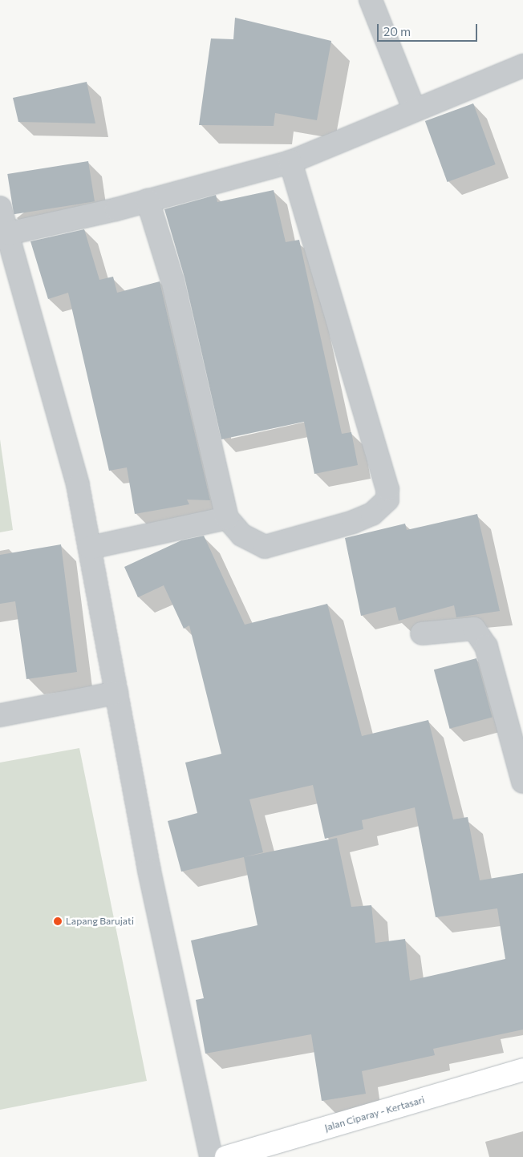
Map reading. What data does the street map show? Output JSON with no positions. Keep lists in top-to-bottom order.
{
  "streets": {
    "main road": ["Jalan Ciparay - Kertasari"]
  },
  "places": ["Lapang Barujati"],
  "scale_bar": "20 m"
}
